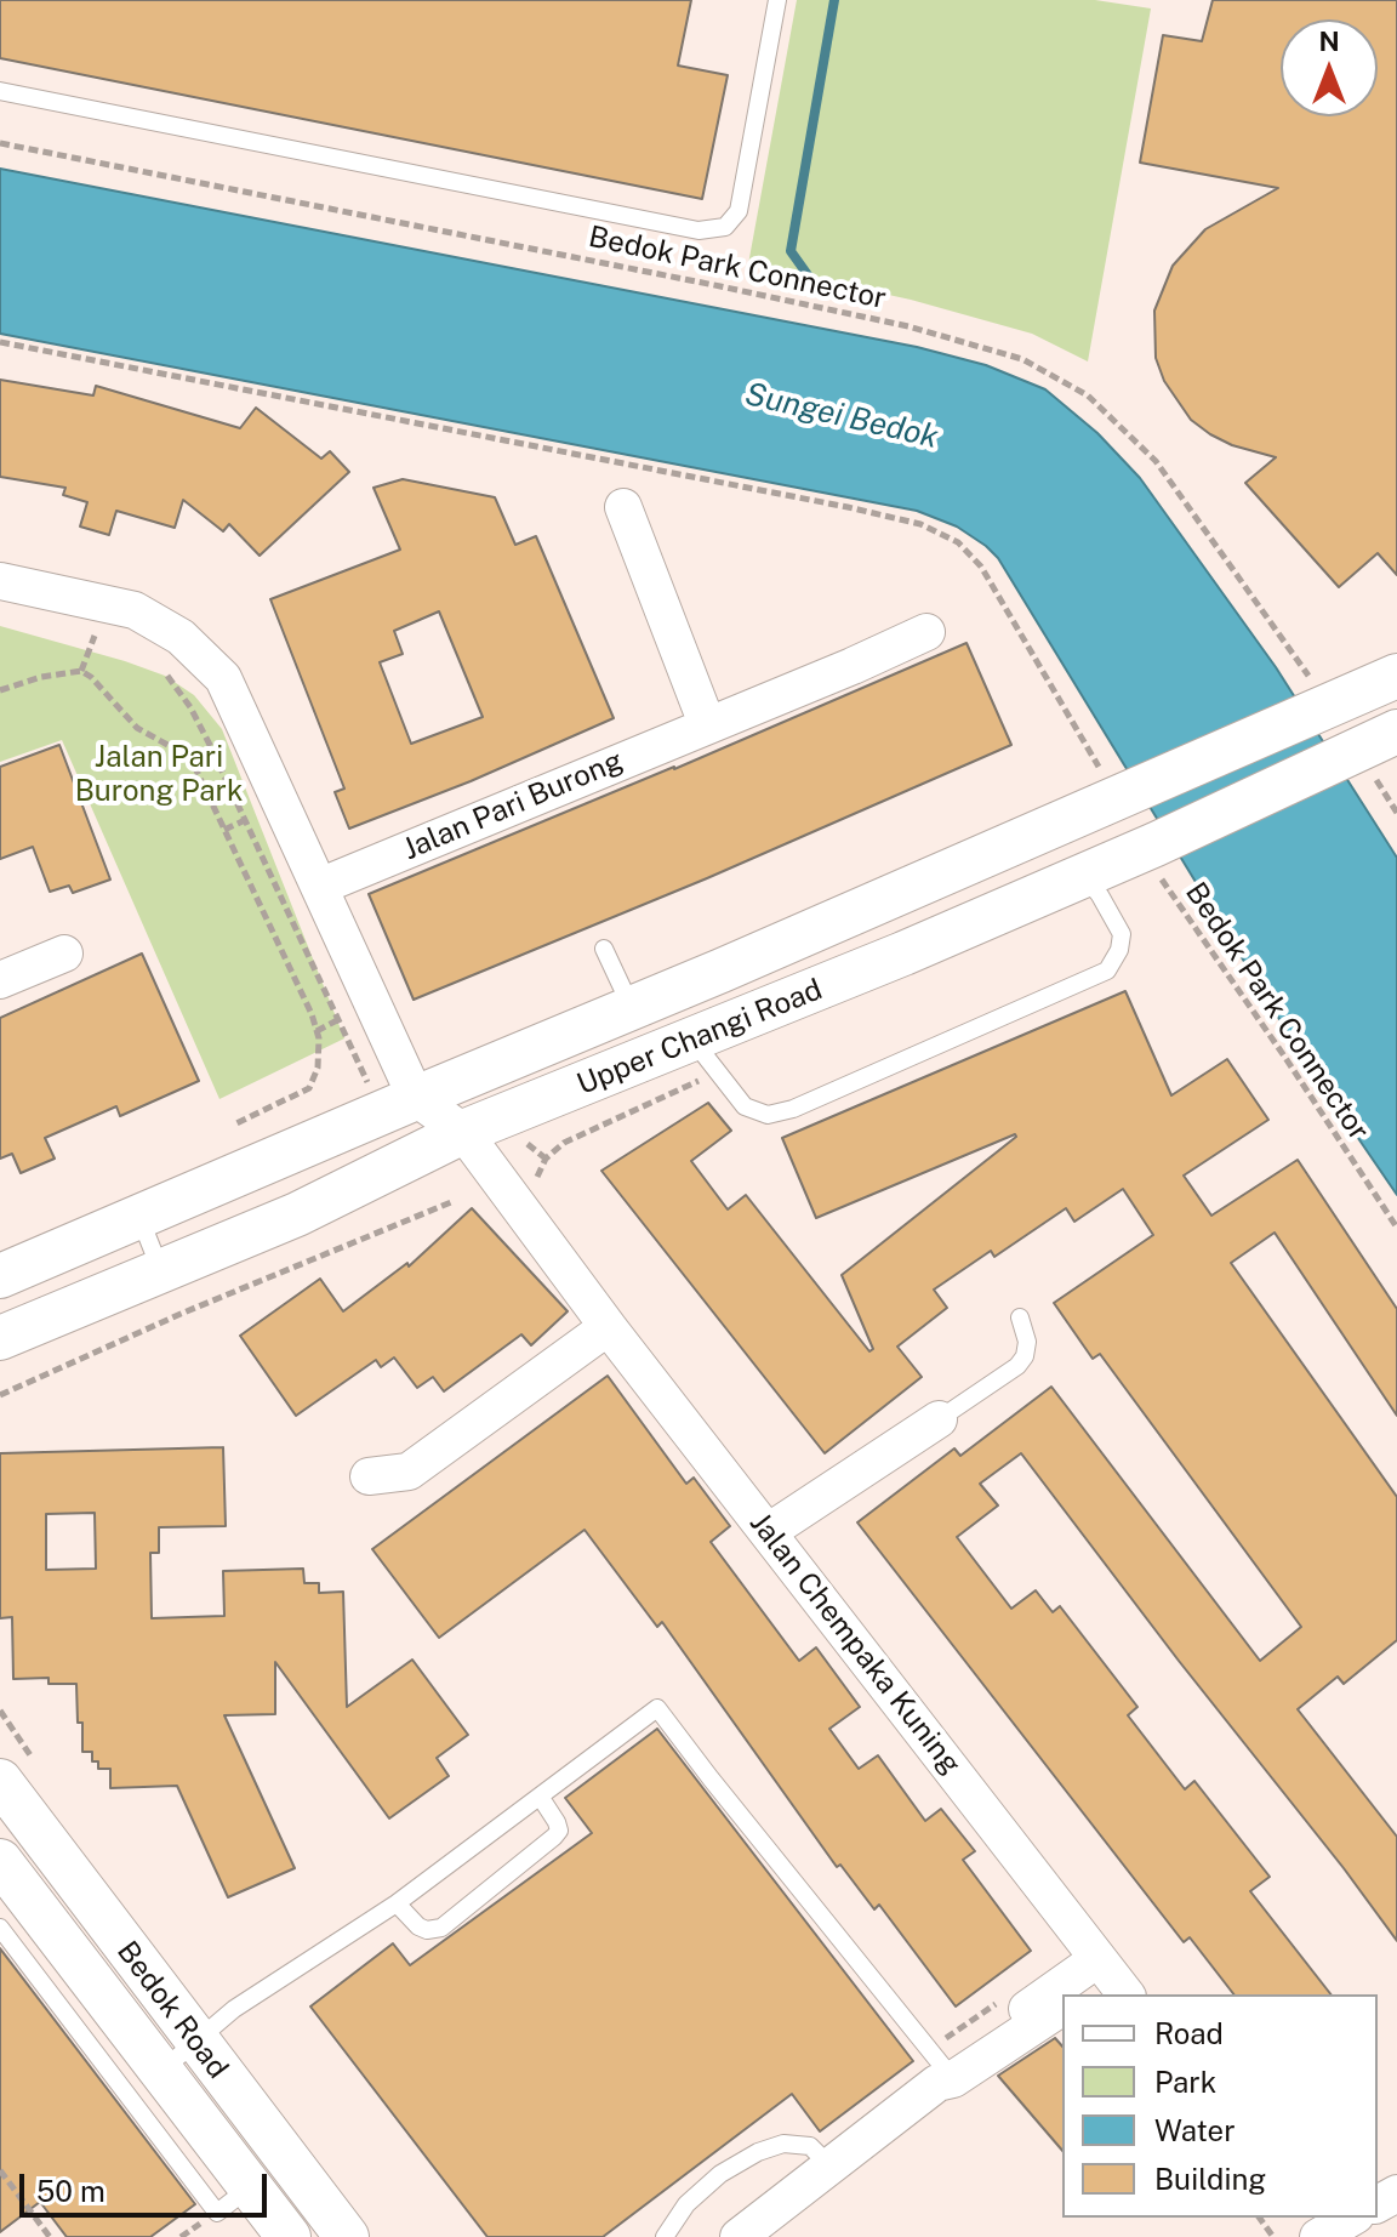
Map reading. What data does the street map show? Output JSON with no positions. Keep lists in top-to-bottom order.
{
  "streets": {
    "street": [
      "Jalan Pari Burong",
      "Upper Changi Road",
      "Jalan Chempaka Kuning",
      "Bedok Road"
    ],
    "path": ["Bedok Park Connector"]
  },
  "crossings": [
    ["Bedok Park Connector", "Upper Changi Road"],
    ["Upper Changi Road", "Jalan Chempaka Kuning"]
  ],
  "water": ["Sungei Bedok"],
  "parks": ["Jalan Pari Burong Park"],
  "legend": [
    "Road",
    "Park",
    "Water",
    "Building"
  ],
  "scale_bar": "50 m",
  "north": "top"
}
